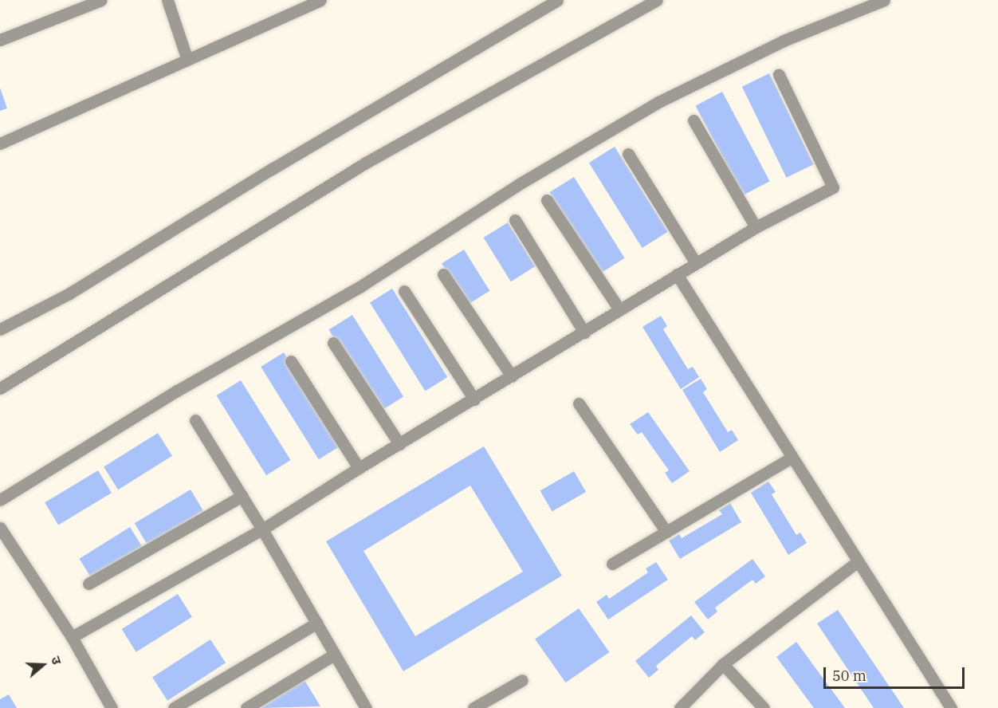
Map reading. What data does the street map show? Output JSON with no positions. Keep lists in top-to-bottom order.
{
  "scale_bar": "50 m",
  "north": "right"
}
